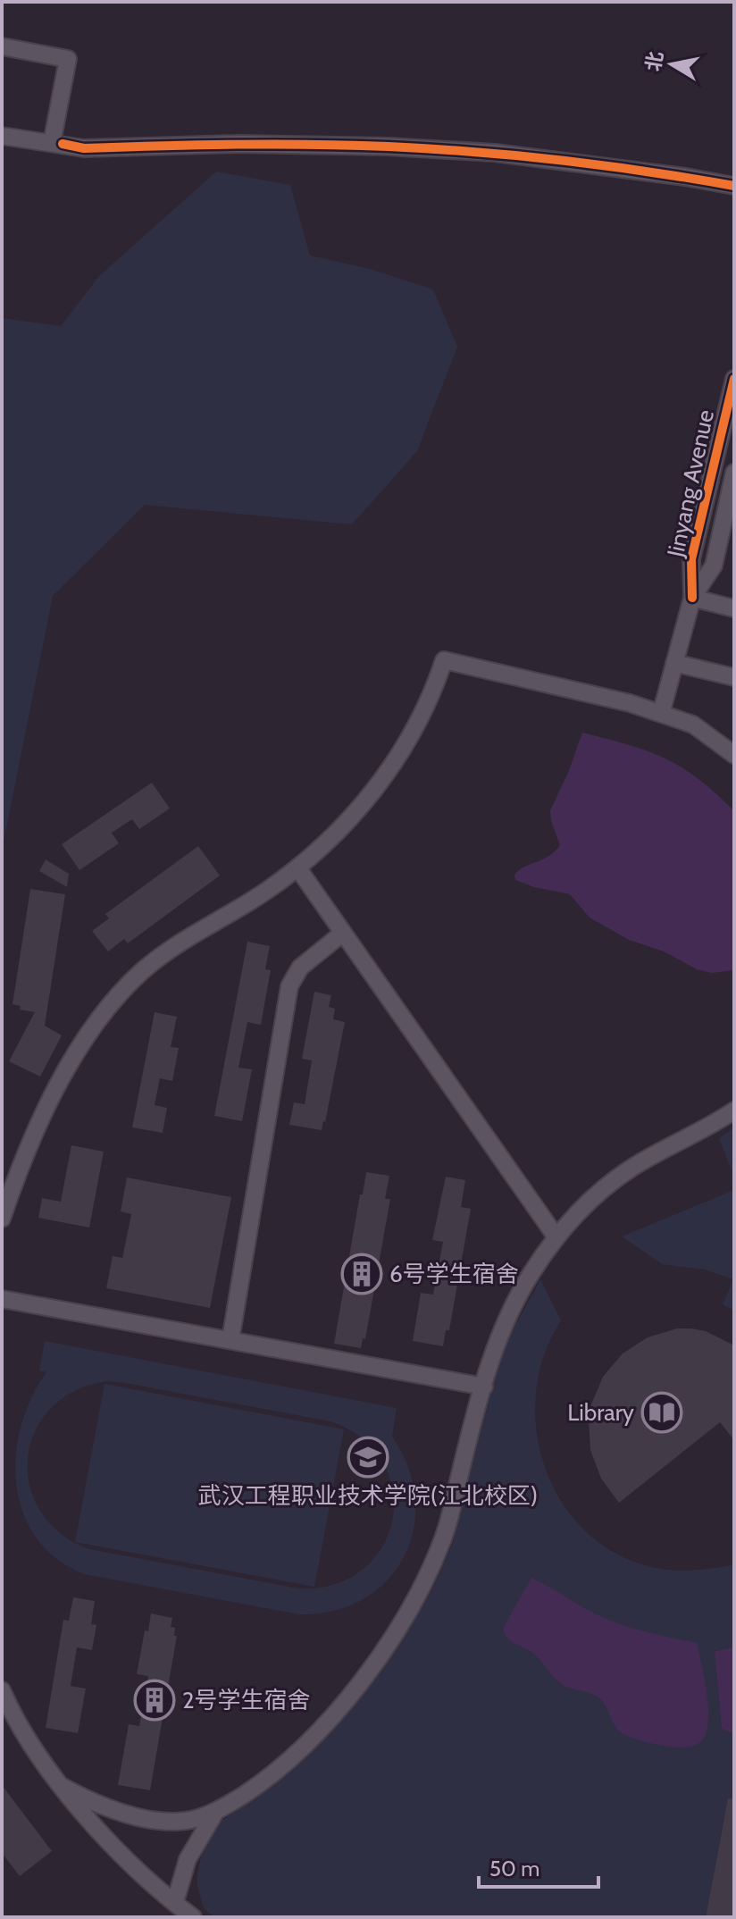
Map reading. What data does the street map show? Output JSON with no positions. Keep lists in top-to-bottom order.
{
  "streets": {
    "street": ["Jinyang Avenue"]
  },
  "places": {
    "building": ["6号学生宿舍", "2号学生宿舍"],
    "library": ["Library"],
    "school or university": ["武汉工程职业技术学院(江北校区)"]
  },
  "scale_bar": "50 m",
  "north": "left"
}
